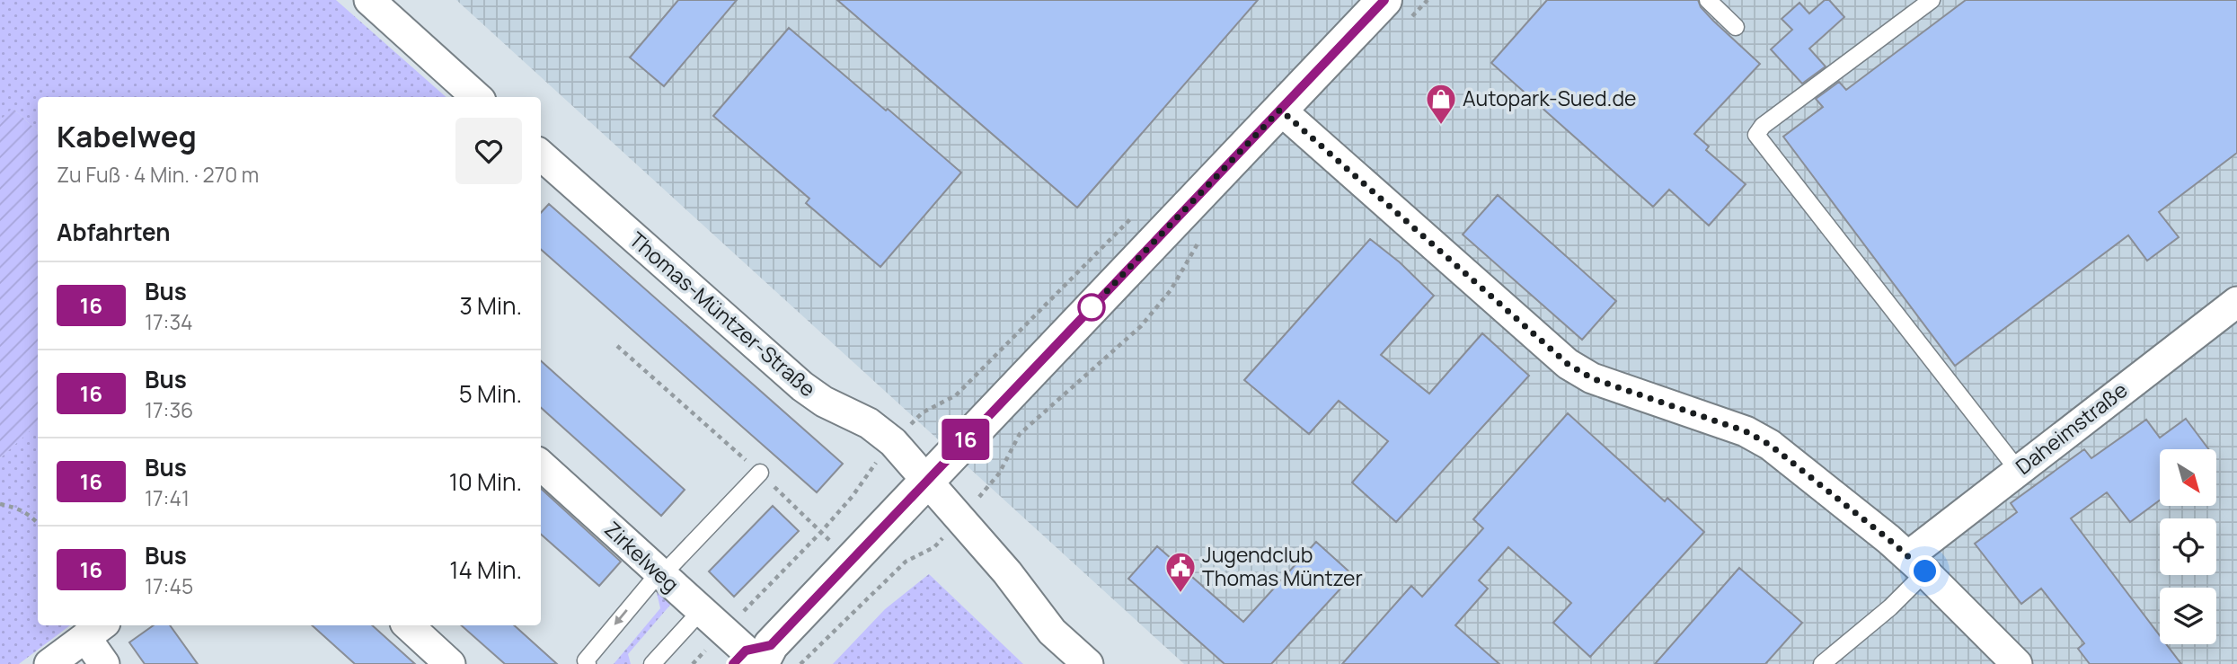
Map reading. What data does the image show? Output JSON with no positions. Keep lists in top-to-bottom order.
{
  "streets": {
    "street": ["Thomas-Müntzer-Straße", "Daheimstraße", "Zirkelweg"]
  },
  "places": {
    "shop": ["Autopark-Sued.de"],
    "public building": ["Jugendclub Thomas Müntzer"]
  },
  "lines": ["bus line 16"],
  "north": "bottom right",
  "page": {
    "on_map": "16",
    "heading": [
      ["Kabelweg", "Zu Fuß · 4 Min. · 270 m"],
      "Abfahrten"
    ],
    "list": [
      {
        "mark": "16",
        "name": "Bus",
        "note": "17:34",
        "value": "3 Min."
      },
      {
        "mark": "16",
        "name": "Bus",
        "note": "17:36",
        "value": "5 Min."
      },
      {
        "mark": "16",
        "name": "Bus",
        "note": "17:41",
        "value": "10 Min."
      },
      {
        "mark": "16",
        "name": "Bus",
        "note": "17:45",
        "value": "14 Min."
      }
    ]
  }
}
